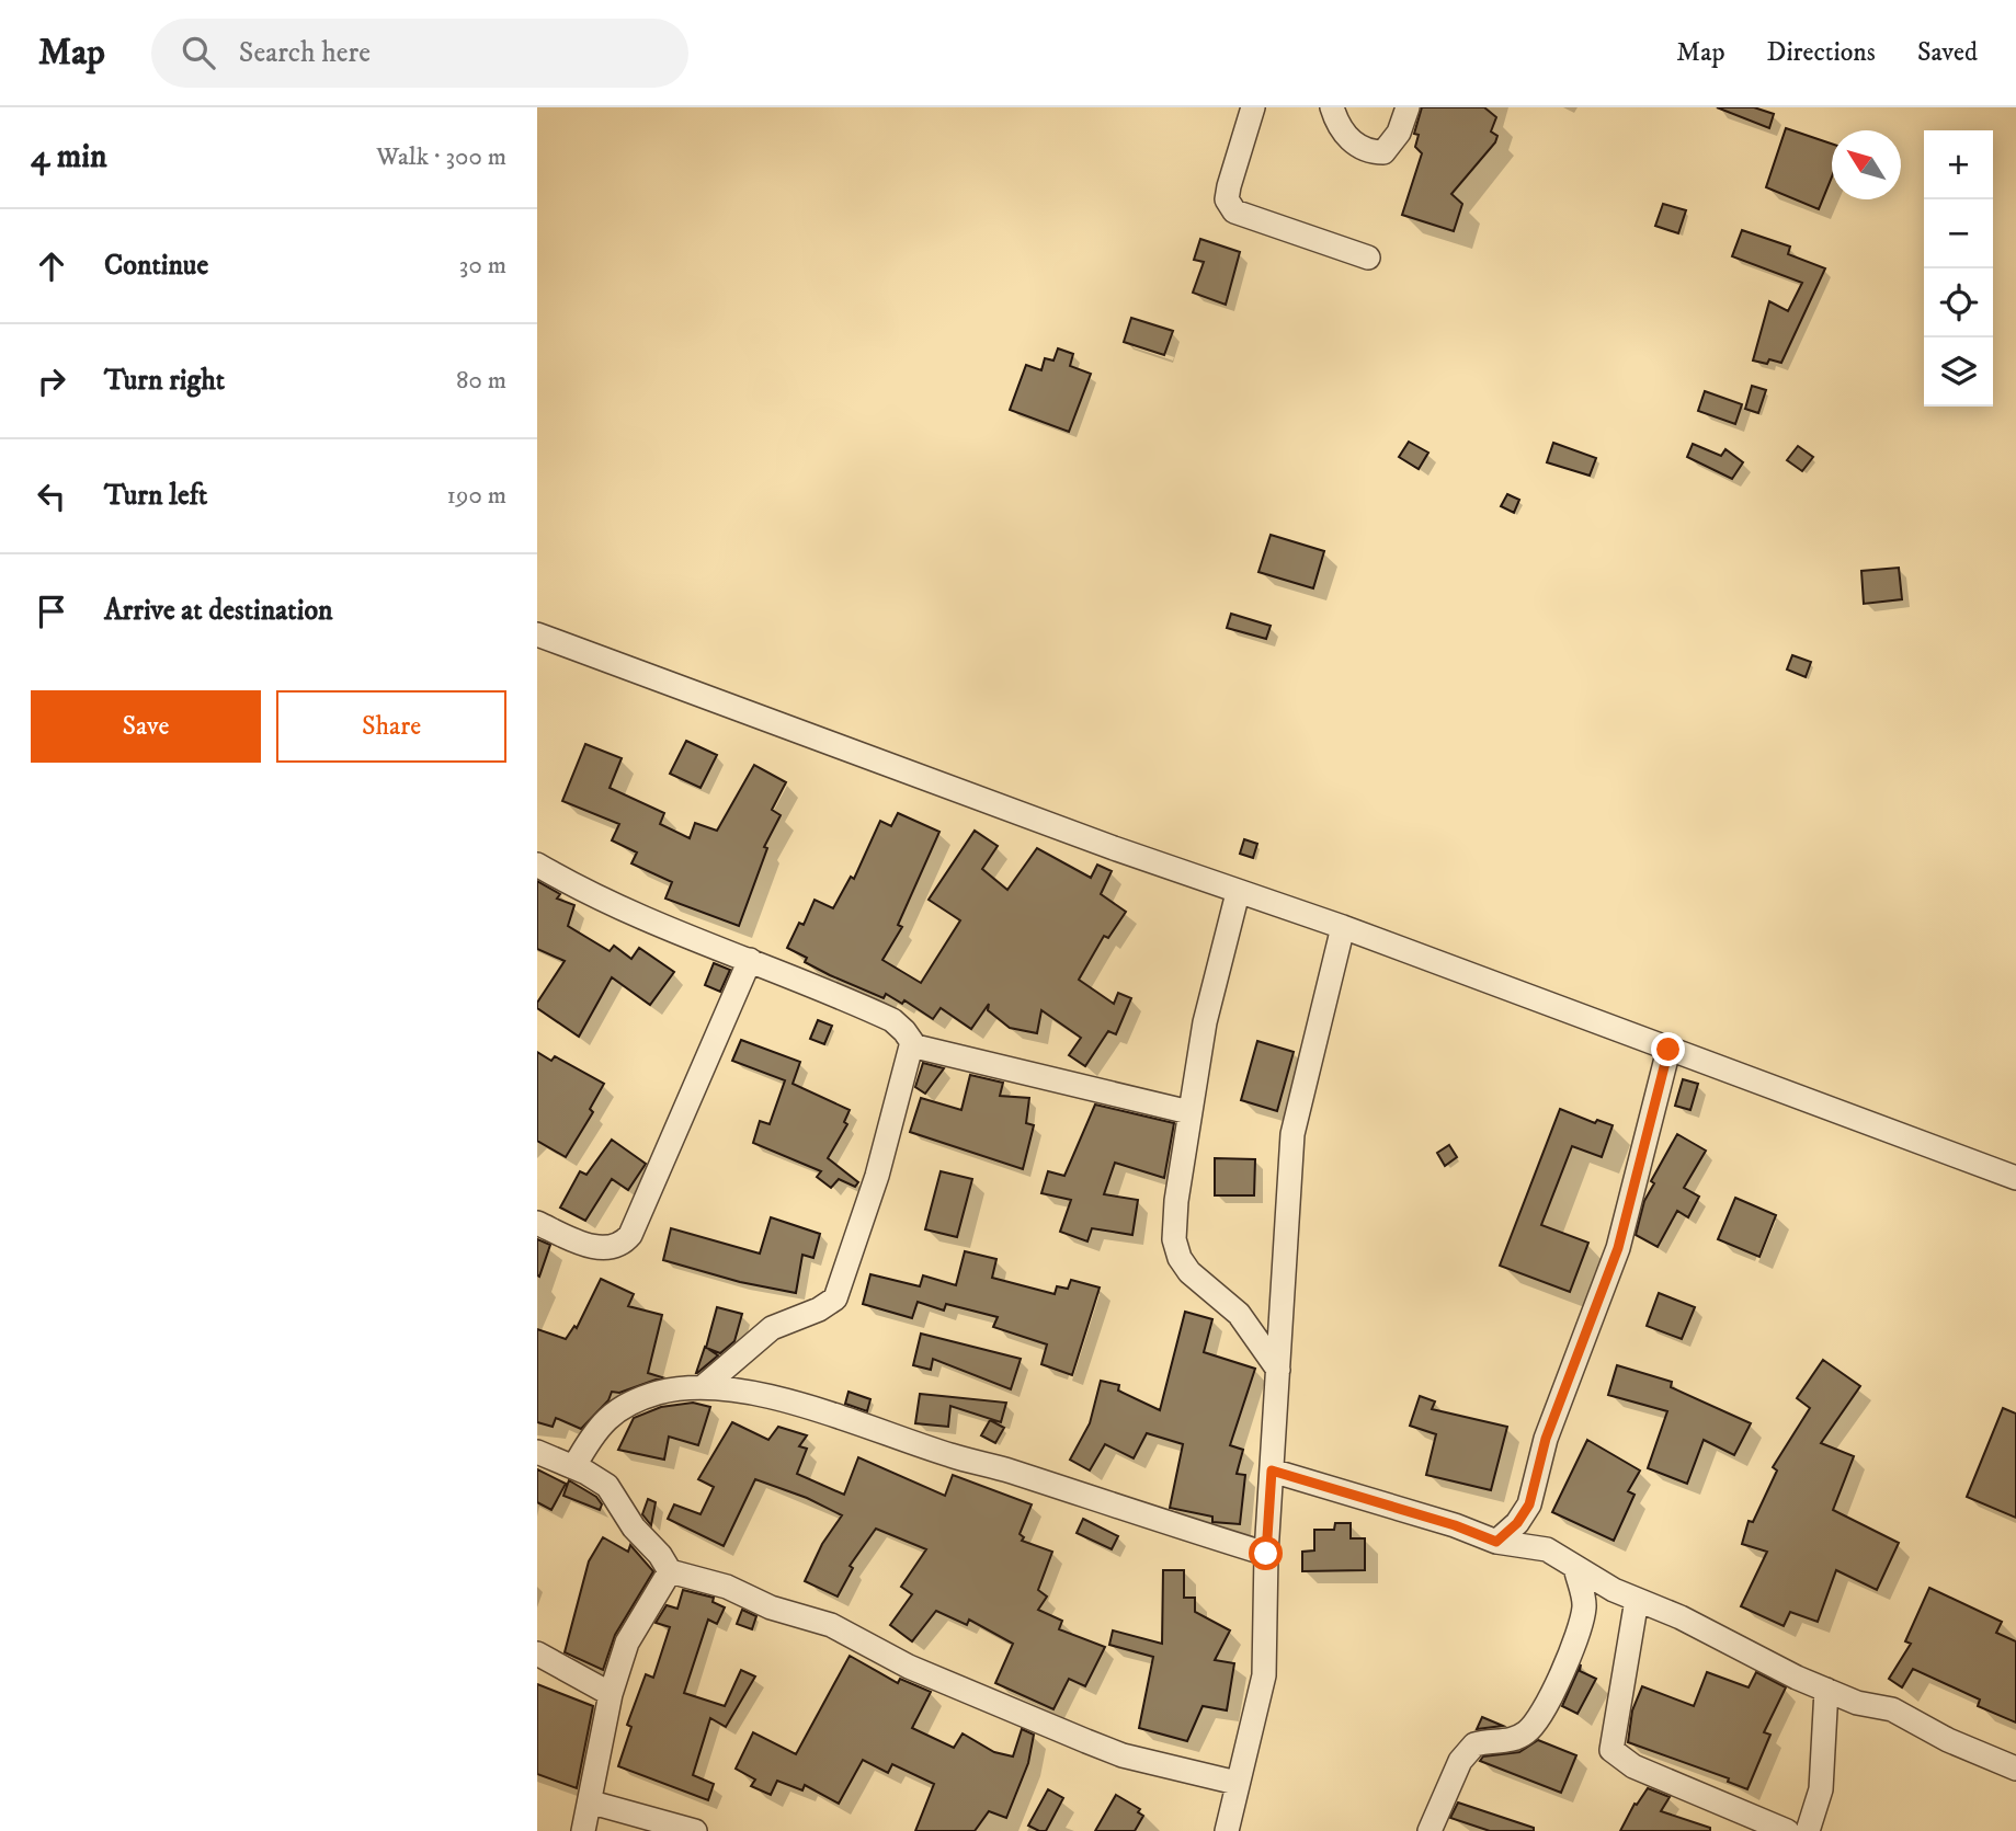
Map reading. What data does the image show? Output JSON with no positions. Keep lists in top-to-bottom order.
{
  "north": "top left",
  "page": {
    "header": "Map",
    "search": "Search here",
    "nav": ["Map", "Directions", "Saved"],
    "heading": ["4 min", "Walk · 300 m"],
    "map_buttons": ["+", "−"],
    "list": [
      ["Continue", "30 m"],
      ["Turn right", "80 m"],
      ["Turn left", "190 m"],
      "Arrive at destination"
    ],
    "buttons": ["Save", "Share"]
  }
}
